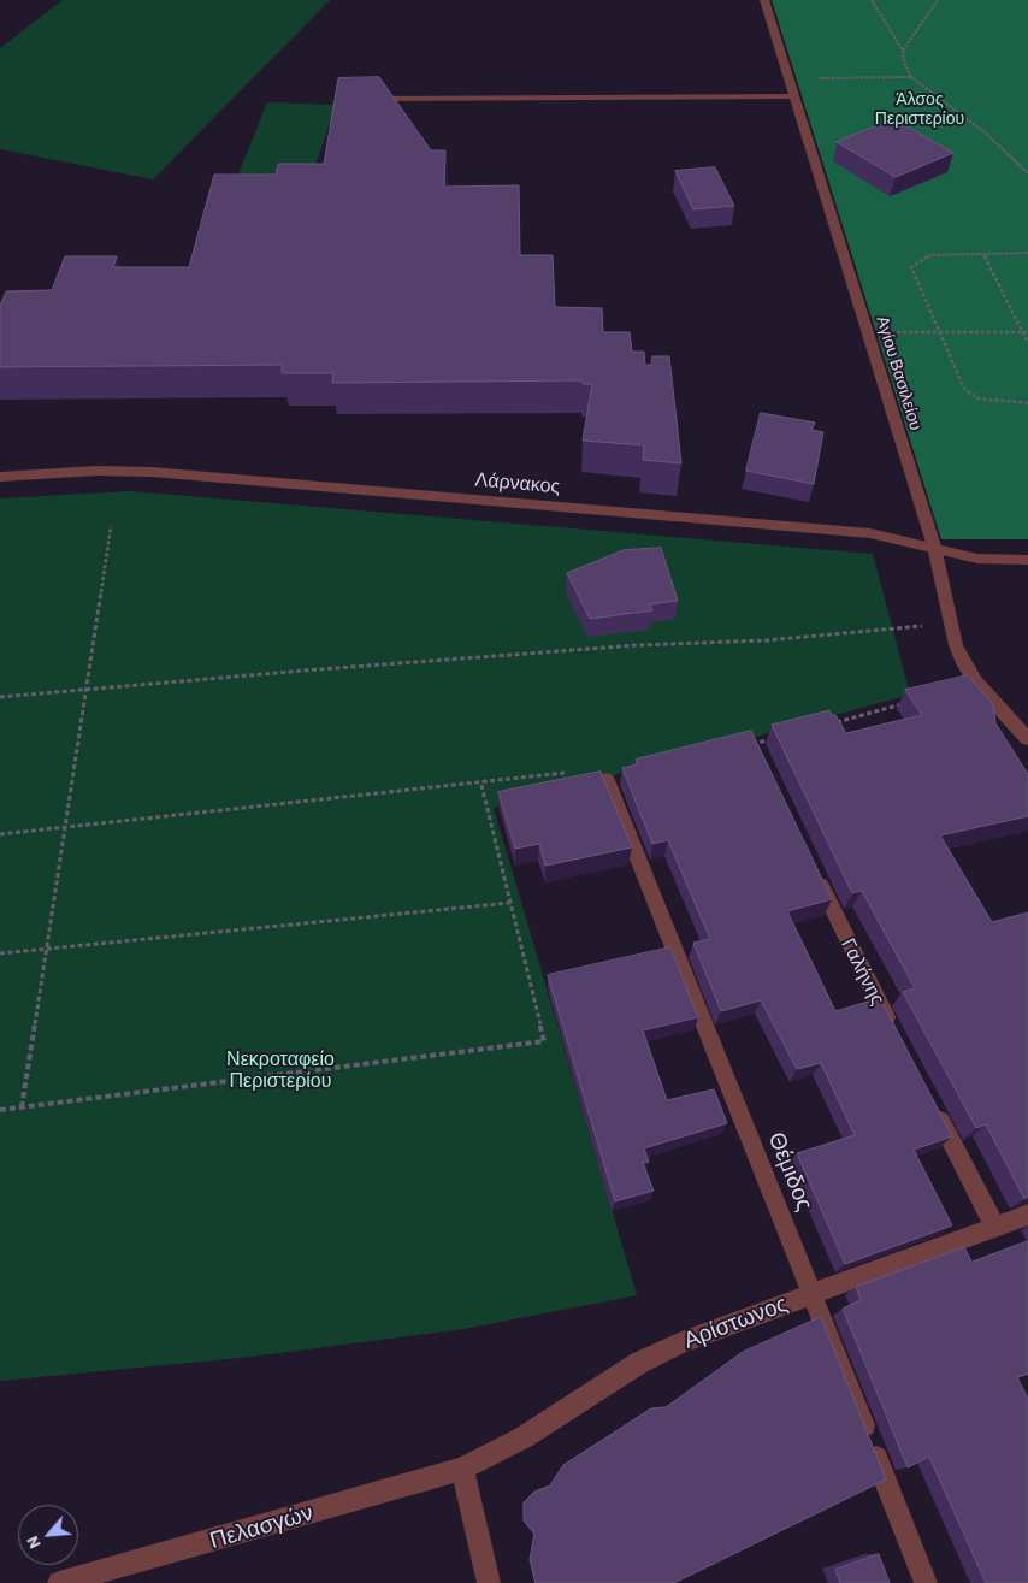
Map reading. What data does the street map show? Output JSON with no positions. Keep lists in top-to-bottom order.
{
  "streets": {
    "street": [
      "Αγίου Βασιλείου",
      "Λάρνακος",
      "Γαλήνης",
      "Θέμιδος",
      "Αρίστωνος",
      "Πελασγών"
    ]
  },
  "crossings": [
    ["Αγίου Βασιλείου", "Λάρνακος"],
    ["Θέμιδος", "Αρίστωνος"],
    ["Αρίστωνος", "Πελασγών"]
  ],
  "parks": ["Άλσος Περιστερίου", "Νεκροταφείο Περιστερίου"],
  "north": "bottom left"
}
